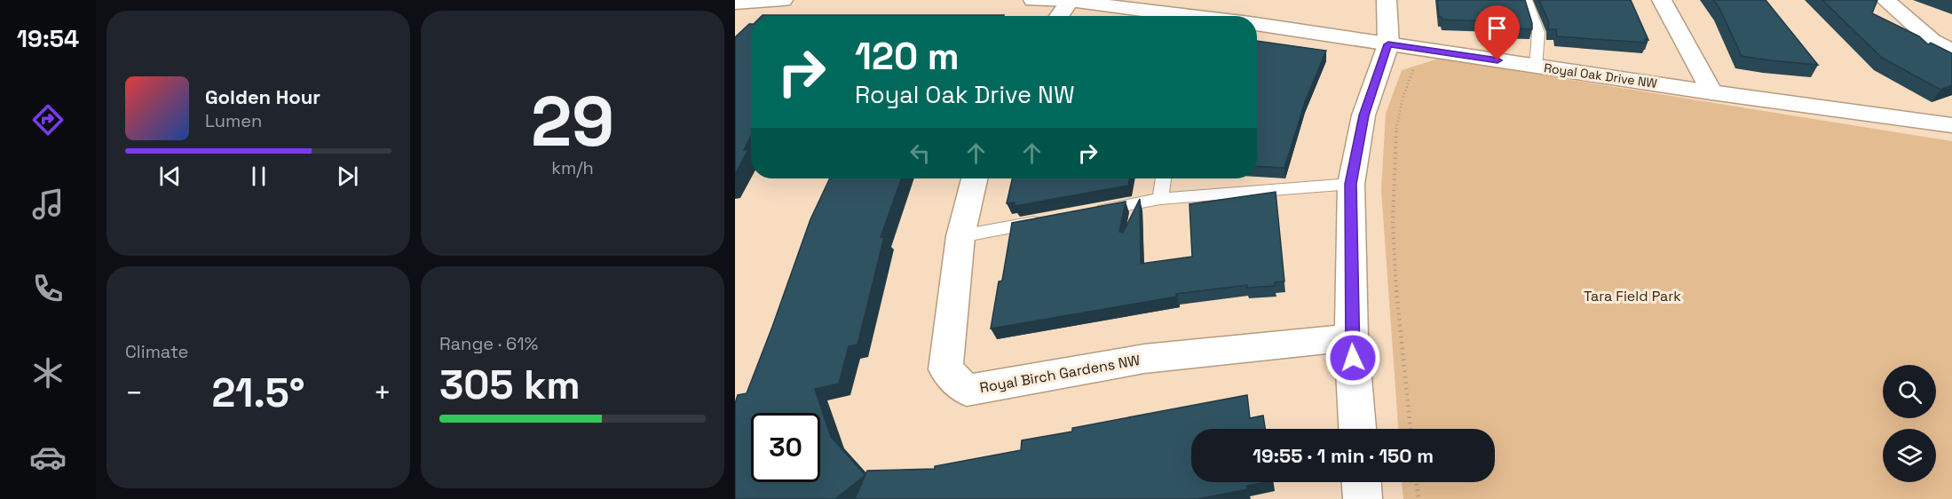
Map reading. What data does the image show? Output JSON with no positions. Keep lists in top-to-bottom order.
{
  "streets": {
    "street": ["Royal Oak Drive NW", "Royal Birch Gardens NW"]
  },
  "parks": ["Tara Field Park"],
  "page": {
    "tabs": "19:54",
    "tile": [
      ["29", "km/h"],
      "Climate",
      ["Range · 61%", "305 km"]
    ],
    "turn": ["120 m", "Royal Oak Drive NW"],
    "song": ["Golden Hour", "Lumen"],
    "heat": ["−", "21.5°", "+"],
    "limit": "30",
    "trip": "19:55 · 1 min · 150 m"
  }
}
